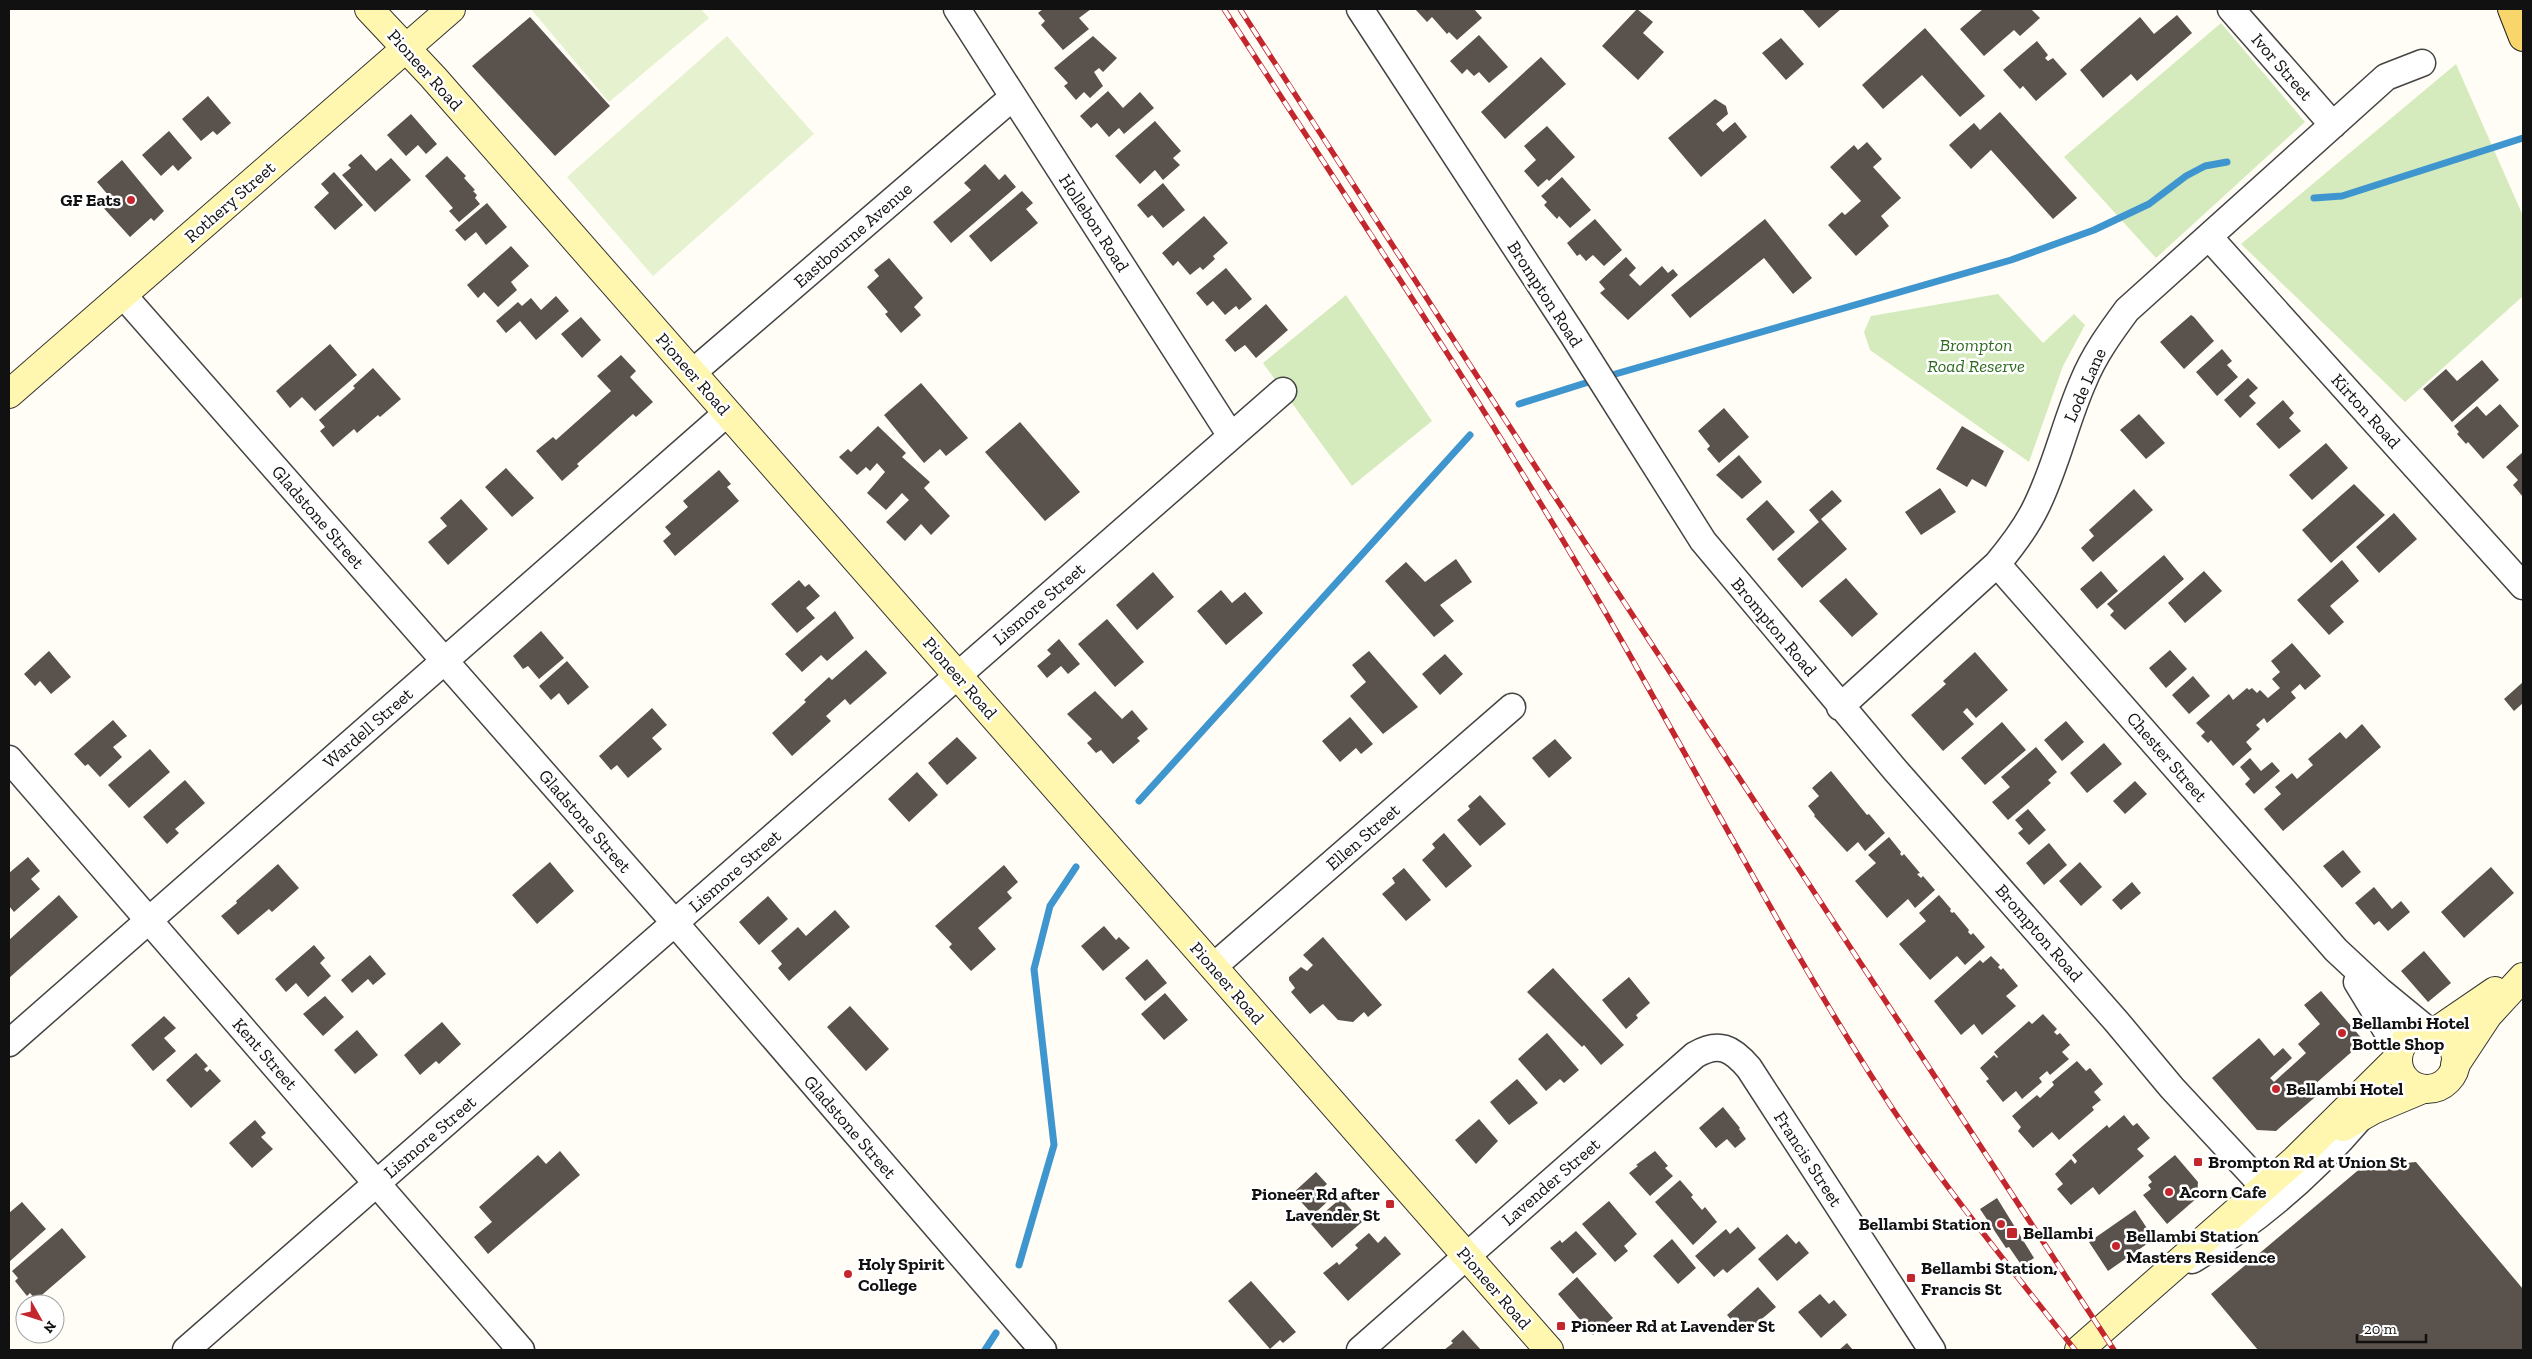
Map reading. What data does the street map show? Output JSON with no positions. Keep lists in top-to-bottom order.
{
  "streets": {
    "main road": ["Pioneer Road", "Rothery Street"],
    "street": [
      "Ivor Street",
      "Hollebon Road",
      "Eastbourne Avenue",
      "Brompton Road",
      "Lode Lane",
      "Kirton Road",
      "Gladstone Street",
      "Lismore Street",
      "Wardell Street",
      "Chester Street",
      "Ellen Street",
      "Kent Street",
      "Francis Street",
      "Lavender Street"
    ]
  },
  "crossings": [
    ["Ivor Street", "Lode Lane"],
    ["Pioneer Road", "Rothery Street"],
    ["Pioneer Road", "Eastbourne Avenue"],
    ["Pioneer Road", "Lismore Street"],
    ["Pioneer Road", "Wardell Street"],
    ["Pioneer Road", "Ellen Street"],
    ["Pioneer Road", "Lavender Street"],
    ["Rothery Street", "Gladstone Street"],
    ["Hollebon Road", "Eastbourne Avenue"],
    ["Hollebon Road", "Lismore Street"],
    ["Brompton Road", "Lode Lane"],
    ["Lode Lane", "Kirton Road"],
    ["Lode Lane", "Chester Street"],
    ["Gladstone Street", "Lismore Street"],
    ["Gladstone Street", "Wardell Street"],
    ["Lismore Street", "Kent Street"],
    ["Wardell Street", "Kent Street"],
    ["Francis Street", "Lavender Street"]
  ],
  "parks": ["Brompton Road Reserve"],
  "places": {
    "other": [
      "GF Eats",
      "Bellambi Hotel Bottle Shop",
      "Bellambi Hotel",
      "Acorn Cafe",
      "Bellambi Station",
      "Bellambi Station Masters Residence",
      "Holy Spirit College"
    ],
    "transit": [
      "Brompton Rd at Union St",
      "Pioneer Rd after Lavender St",
      "Bellambi",
      "Bellambi Station, Francis St",
      "Pioneer Rd at Lavender St"
    ]
  },
  "scale_bar": "20 m",
  "north": "bottom right"
}
